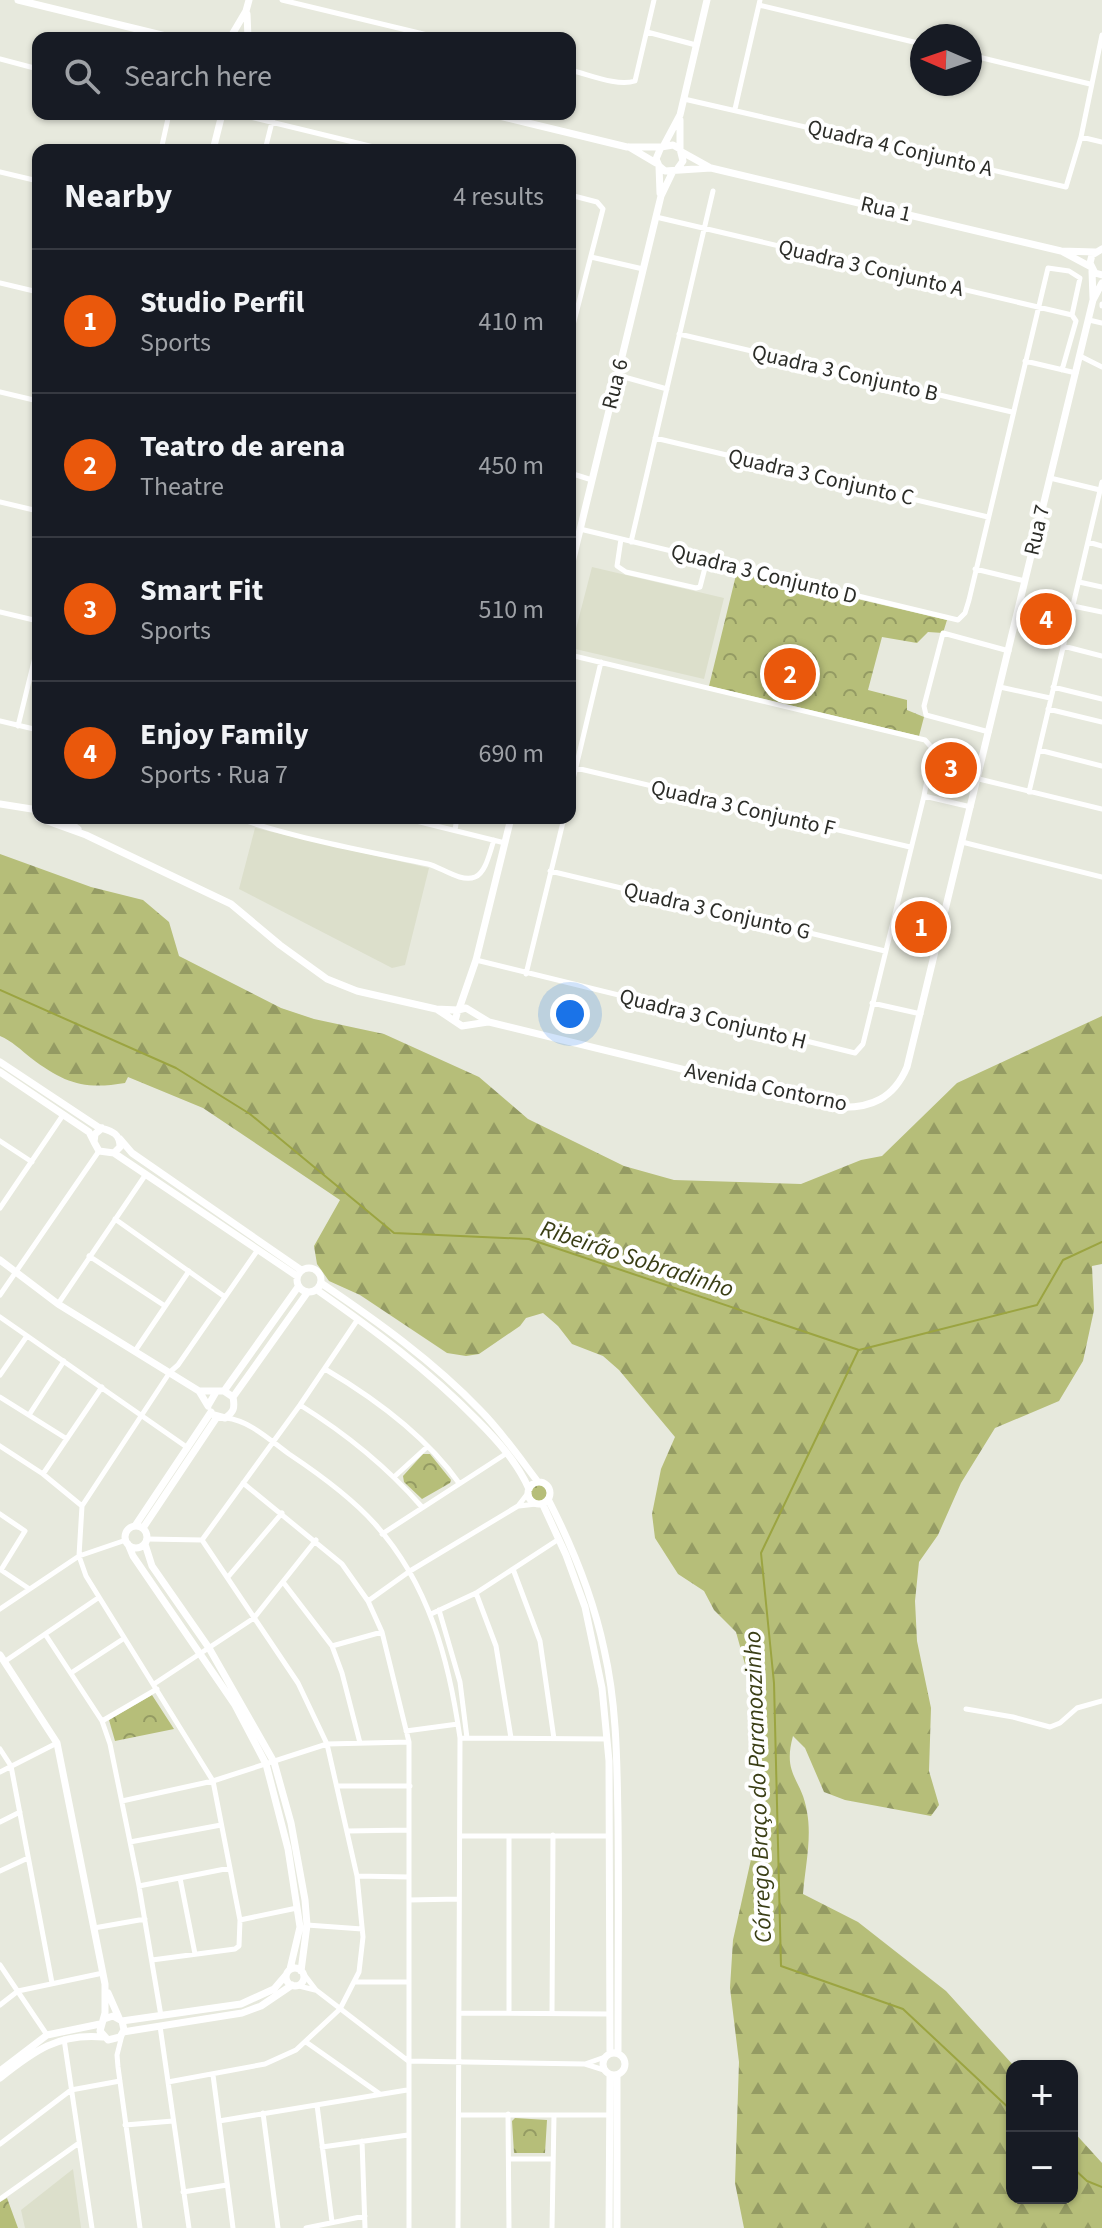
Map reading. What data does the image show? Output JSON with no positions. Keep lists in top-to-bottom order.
{
  "streets": {
    "street": [
      "Quadra 4 Conjunto A",
      "Rua 1",
      "Quadra 3 Conjunto A",
      "Quadra 3 Conjunto B",
      "Rua 6",
      "Quadra 3 Conjunto C",
      "Rua 7",
      "Quadra 3 Conjunto D",
      "Quadra 3 Conjunto F",
      "Quadra 3 Conjunto G",
      "Quadra 3 Conjunto H",
      "Avenida Contorno"
    ]
  },
  "crossings": [
    ["Quadra 3 Conjunto A", "Rua 6"],
    ["Rua 6", "Quadra 3 Conjunto D"],
    ["Rua 7", "Avenida Contorno"]
  ],
  "water": ["Ribeirão Sobradinho", "Córrego Braço do Paranoazinho"],
  "north": "left",
  "page": {
    "search": "Search here",
    "heading": ["Nearby", "4 results"],
    "list": [
      {
        "mark": "1",
        "name": "Studio Perfil",
        "note": "Sports",
        "value": "410 m"
      },
      {
        "mark": "2",
        "name": "Teatro de arena",
        "note": "Theatre",
        "value": "450 m"
      },
      {
        "mark": "3",
        "name": "Smart Fit",
        "note": "Sports",
        "value": "510 m"
      },
      {
        "mark": "4",
        "name": "Enjoy Family",
        "note": "Sports · Rua 7",
        "value": "690 m"
      }
    ],
    "pins": [
      "4",
      "2",
      "3",
      "1"
    ],
    "map_buttons": ["+", "−"]
  }
}
